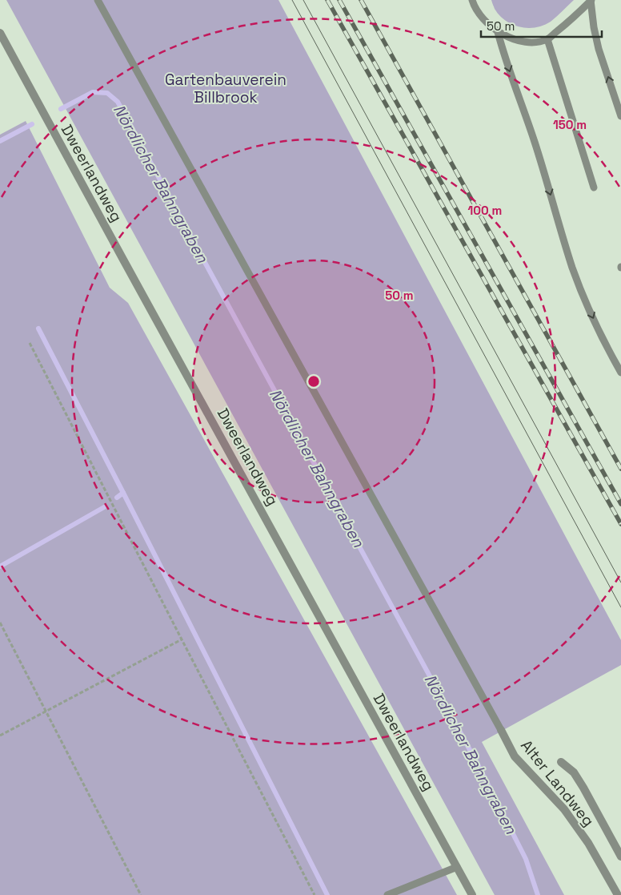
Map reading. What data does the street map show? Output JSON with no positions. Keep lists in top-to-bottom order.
{
  "streets": {
    "street": ["Dweerlandweg", "Alter Landweg"]
  },
  "water": ["Nördlicher Bahngraben"],
  "parks": ["Gartenbauverein Billbrook"],
  "scale_bar": "50 m",
  "rings": ["150 m", "100 m", "50 m"]
}
